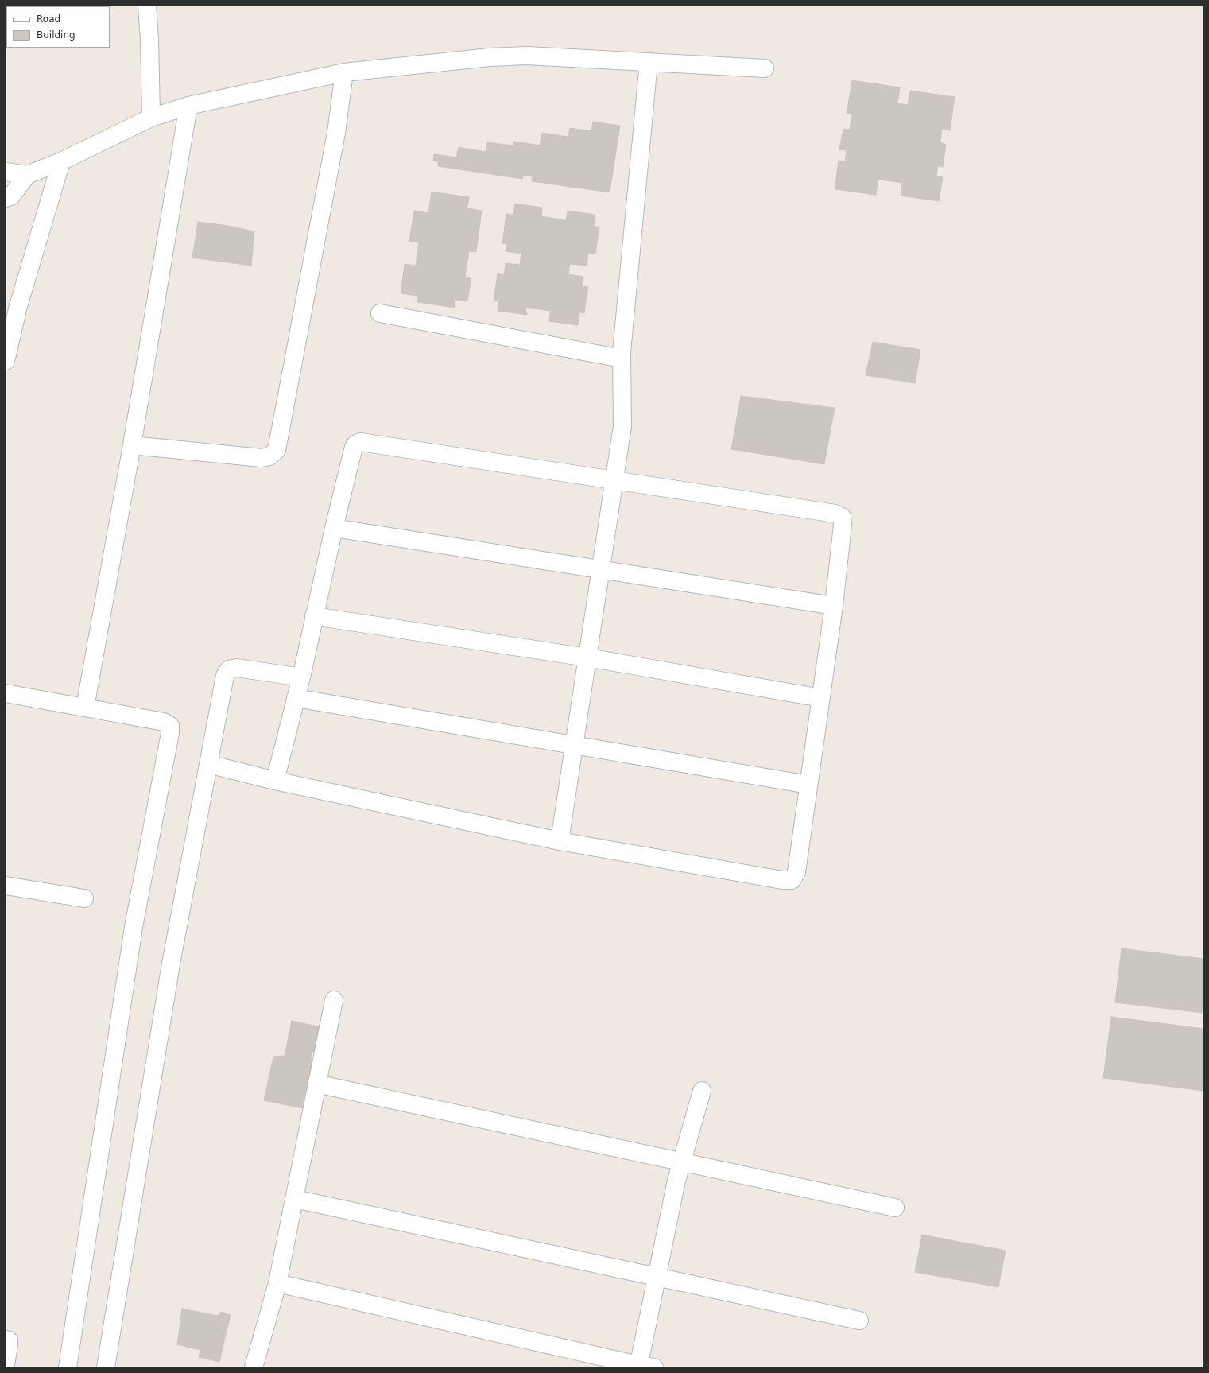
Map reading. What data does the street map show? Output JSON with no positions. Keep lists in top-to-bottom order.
{
  "legend": ["Road", "Building"]
}
